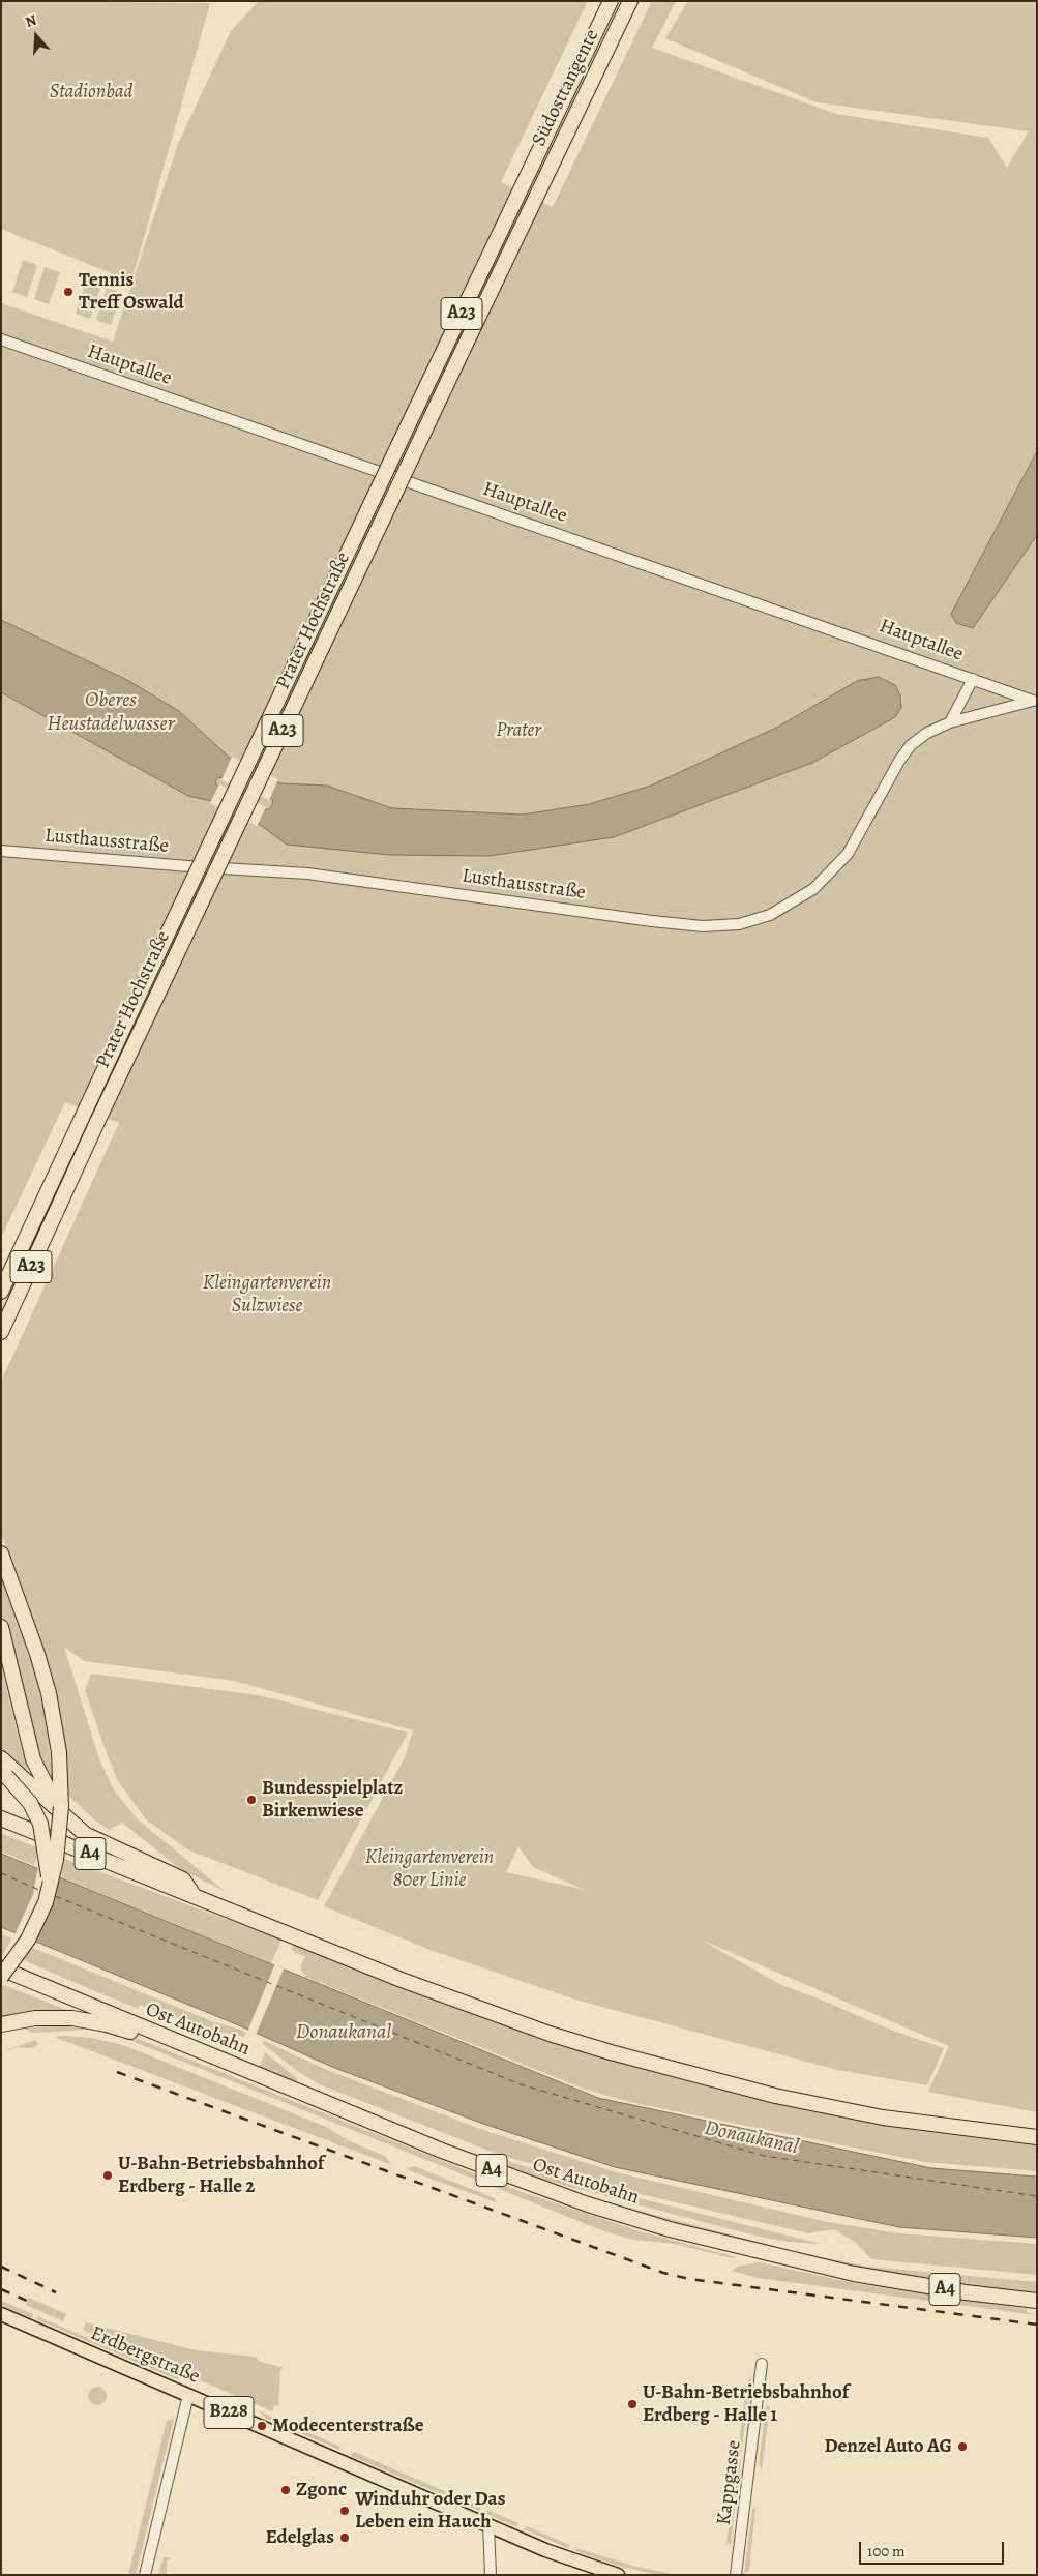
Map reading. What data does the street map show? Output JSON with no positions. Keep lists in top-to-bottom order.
{
  "streets": {
    "highway": [
      "Südosttangente",
      "A23",
      "Prater Hochstraße",
      "A4",
      "Ost Autobahn"
    ],
    "main road": ["Erdbergstraße", "B228"],
    "street": ["Hauptallee", "Lusthausstraße", "Kappgasse"]
  },
  "crossings": [
    ["Südosttangente", "Prater Hochstraße"],
    ["Hauptallee", "Lusthausstraße"]
  ],
  "water": ["Oberes Heustadelwasser", "Donaukanal"],
  "parks": [
    "Stadionbad",
    "Prater",
    "Kleingartenverein Sulzwiese",
    "Kleingartenverein 80er Linie"
  ],
  "places": [
    "Tennis Treff Oswald",
    "Bundesspielplatz Birkenwiese",
    "U-Bahn-Betriebsbahnhof Erdberg - Halle 2",
    "U-Bahn-Betriebsbahnhof Erdberg - Halle 1",
    "Modecenterstraße",
    "Denzel Auto AG",
    "Zgonc",
    "Winduhr oder Das Leben ein Hauch",
    "Edelglas"
  ],
  "scale_bar": "100 m",
  "north": "top"
}
